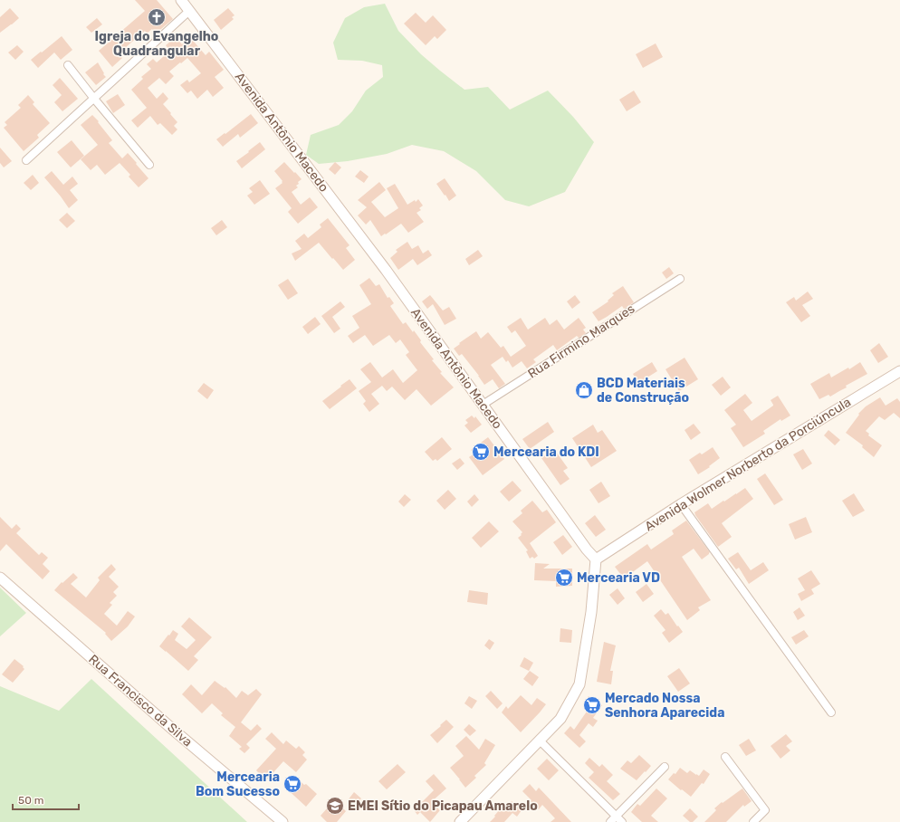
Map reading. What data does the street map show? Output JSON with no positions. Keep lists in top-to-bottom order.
{
  "streets": {
    "street": [
      "Avenida Antônio Macedo",
      "Rua Firmino Marques",
      "Avenida Wolmer Norberto da Porciúncula",
      "Rua Francisco da Silva"
    ]
  },
  "crossings": [
    ["Avenida Antônio Macedo", "Rua Firmino Marques"],
    ["Avenida Antônio Macedo", "Avenida Wolmer Norberto da Porciúncula"]
  ],
  "places": {
    "church": ["Igreja do Evangelho Quadrangular"],
    "shop": ["BCD Materiais de Construção"],
    "supermarket": [
      "Mercearia do KDI",
      "Mercearia VD",
      "Mercado Nossa Senhora Aparecida",
      "Mercearia Bom Sucesso"
    ],
    "school or university": ["EMEI Sítio do Picapau Amarelo"]
  },
  "scale_bar": "50 m"
}
